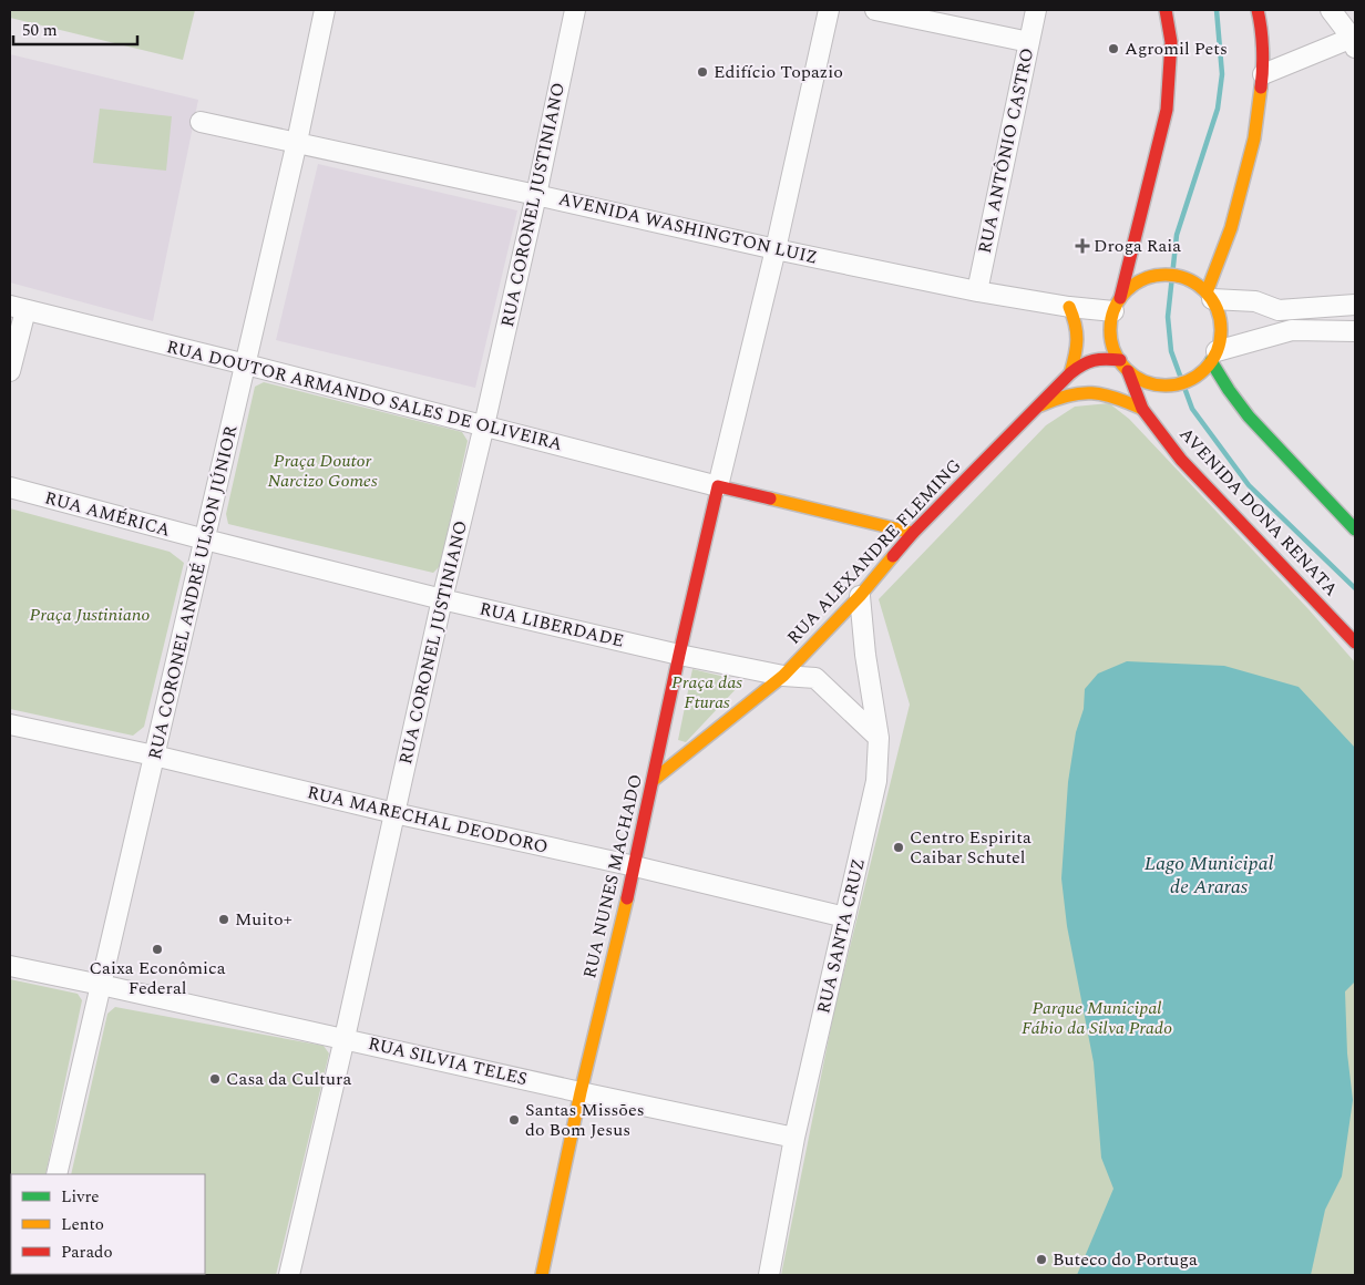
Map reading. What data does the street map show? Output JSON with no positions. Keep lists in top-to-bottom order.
{
  "streets": {
    "street": [
      "RUA ANTÔNIO CASTRO",
      "RUA CORONEL JUSTINIANO",
      "AVENIDA WASHINGTON LUIZ",
      "RUA DOUTOR ARMANDO SALES DE OLIVEIRA",
      "AVENIDA DONA RENATA",
      "RUA AMÉRICA",
      "RUA ALEXANDRE FLEMING",
      "RUA CORONEL ANDRÉ ULSON JÚNIOR",
      "RUA LIBERDADE",
      "RUA MARECHAL DEODORO",
      "RUA NUNES MACHADO",
      "RUA SANTA CRUZ",
      "RUA SILVIA TELES"
    ]
  },
  "crossings": [
    ["RUA ANTÔNIO CASTRO", "AVENIDA WASHINGTON LUIZ"],
    ["RUA CORONEL JUSTINIANO", "AVENIDA WASHINGTON LUIZ"],
    ["RUA CORONEL JUSTINIANO", "RUA DOUTOR ARMANDO SALES DE OLIVEIRA"],
    ["RUA CORONEL JUSTINIANO", "RUA LIBERDADE"],
    ["RUA CORONEL JUSTINIANO", "RUA MARECHAL DEODORO"],
    ["RUA CORONEL JUSTINIANO", "RUA SILVIA TELES"],
    ["AVENIDA WASHINGTON LUIZ", "AVENIDA DONA RENATA"],
    ["AVENIDA WASHINGTON LUIZ", "RUA ALEXANDRE FLEMING"],
    ["AVENIDA WASHINGTON LUIZ", "RUA CORONEL ANDRÉ ULSON JÚNIOR"],
    ["RUA DOUTOR ARMANDO SALES DE OLIVEIRA", "RUA CORONEL ANDRÉ ULSON JÚNIOR"],
    ["RUA DOUTOR ARMANDO SALES DE OLIVEIRA", "RUA NUNES MACHADO"],
    ["AVENIDA DONA RENATA", "RUA ALEXANDRE FLEMING"],
    ["RUA AMÉRICA", "RUA CORONEL ANDRÉ ULSON JÚNIOR"],
    ["RUA AMÉRICA", "RUA LIBERDADE"],
    ["RUA ALEXANDRE FLEMING", "RUA LIBERDADE"],
    ["RUA ALEXANDRE FLEMING", "RUA NUNES MACHADO"],
    ["RUA ALEXANDRE FLEMING", "RUA SANTA CRUZ"],
    ["RUA CORONEL ANDRÉ ULSON JÚNIOR", "RUA LIBERDADE"],
    ["RUA CORONEL ANDRÉ ULSON JÚNIOR", "RUA MARECHAL DEODORO"],
    ["RUA CORONEL ANDRÉ ULSON JÚNIOR", "RUA SILVIA TELES"],
    ["RUA LIBERDADE", "RUA NUNES MACHADO"],
    ["RUA LIBERDADE", "RUA SANTA CRUZ"],
    ["RUA MARECHAL DEODORO", "RUA NUNES MACHADO"],
    ["RUA MARECHAL DEODORO", "RUA SANTA CRUZ"],
    ["RUA NUNES MACHADO", "RUA SILVIA TELES"],
    ["RUA SANTA CRUZ", "RUA SILVIA TELES"]
  ],
  "water": ["Lago Municipal de Araras"],
  "parks": [
    "Praça Doutor Narcizo Gomes",
    "Praça Justiniano",
    "Praça das Fturas",
    "Parque Municipal Fábio da Silva Prado"
  ],
  "places": {
    "other": [
      "Agromil Pets",
      "Edifício Topazio",
      "Centro Espirita Caibar Schutel",
      "Muito+",
      "Caixa Econômica Federal",
      "Casa da Cultura",
      "Santas Missões do Bom Jesus",
      "Buteco do Portuga"
    ],
    "health": ["Droga Raia"]
  },
  "legend": ["Livre", "Lento", "Parado"],
  "scale_bar": "50 m"
}
